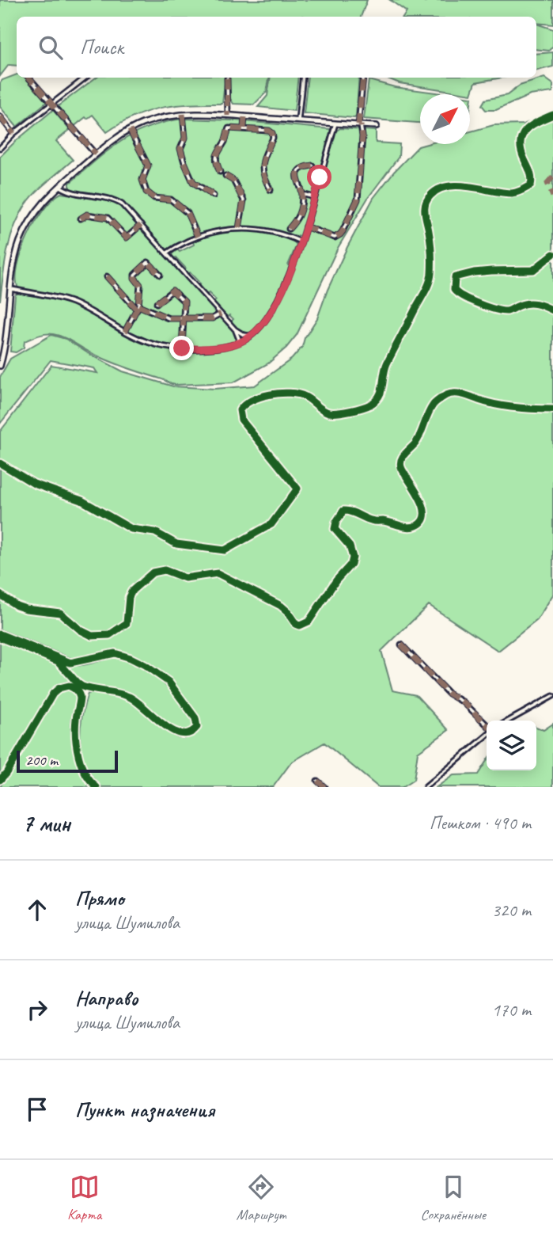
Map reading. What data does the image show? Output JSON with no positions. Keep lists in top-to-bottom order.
{
  "scale_bar": "200 m",
  "north": "top right",
  "page": {
    "search": "Поиск",
    "scale": "200 m",
    "heading": ["7 мин", "Пешком · 490 m"],
    "list": [
      ["Прямо", "улица Шумилова", "320 m"],
      ["Направо", "улица Шумилова", "170 m"],
      "Пункт назначения"
    ],
    "nav": ["Карта", "Маршрут", "Сохранённые"]
  }
}
